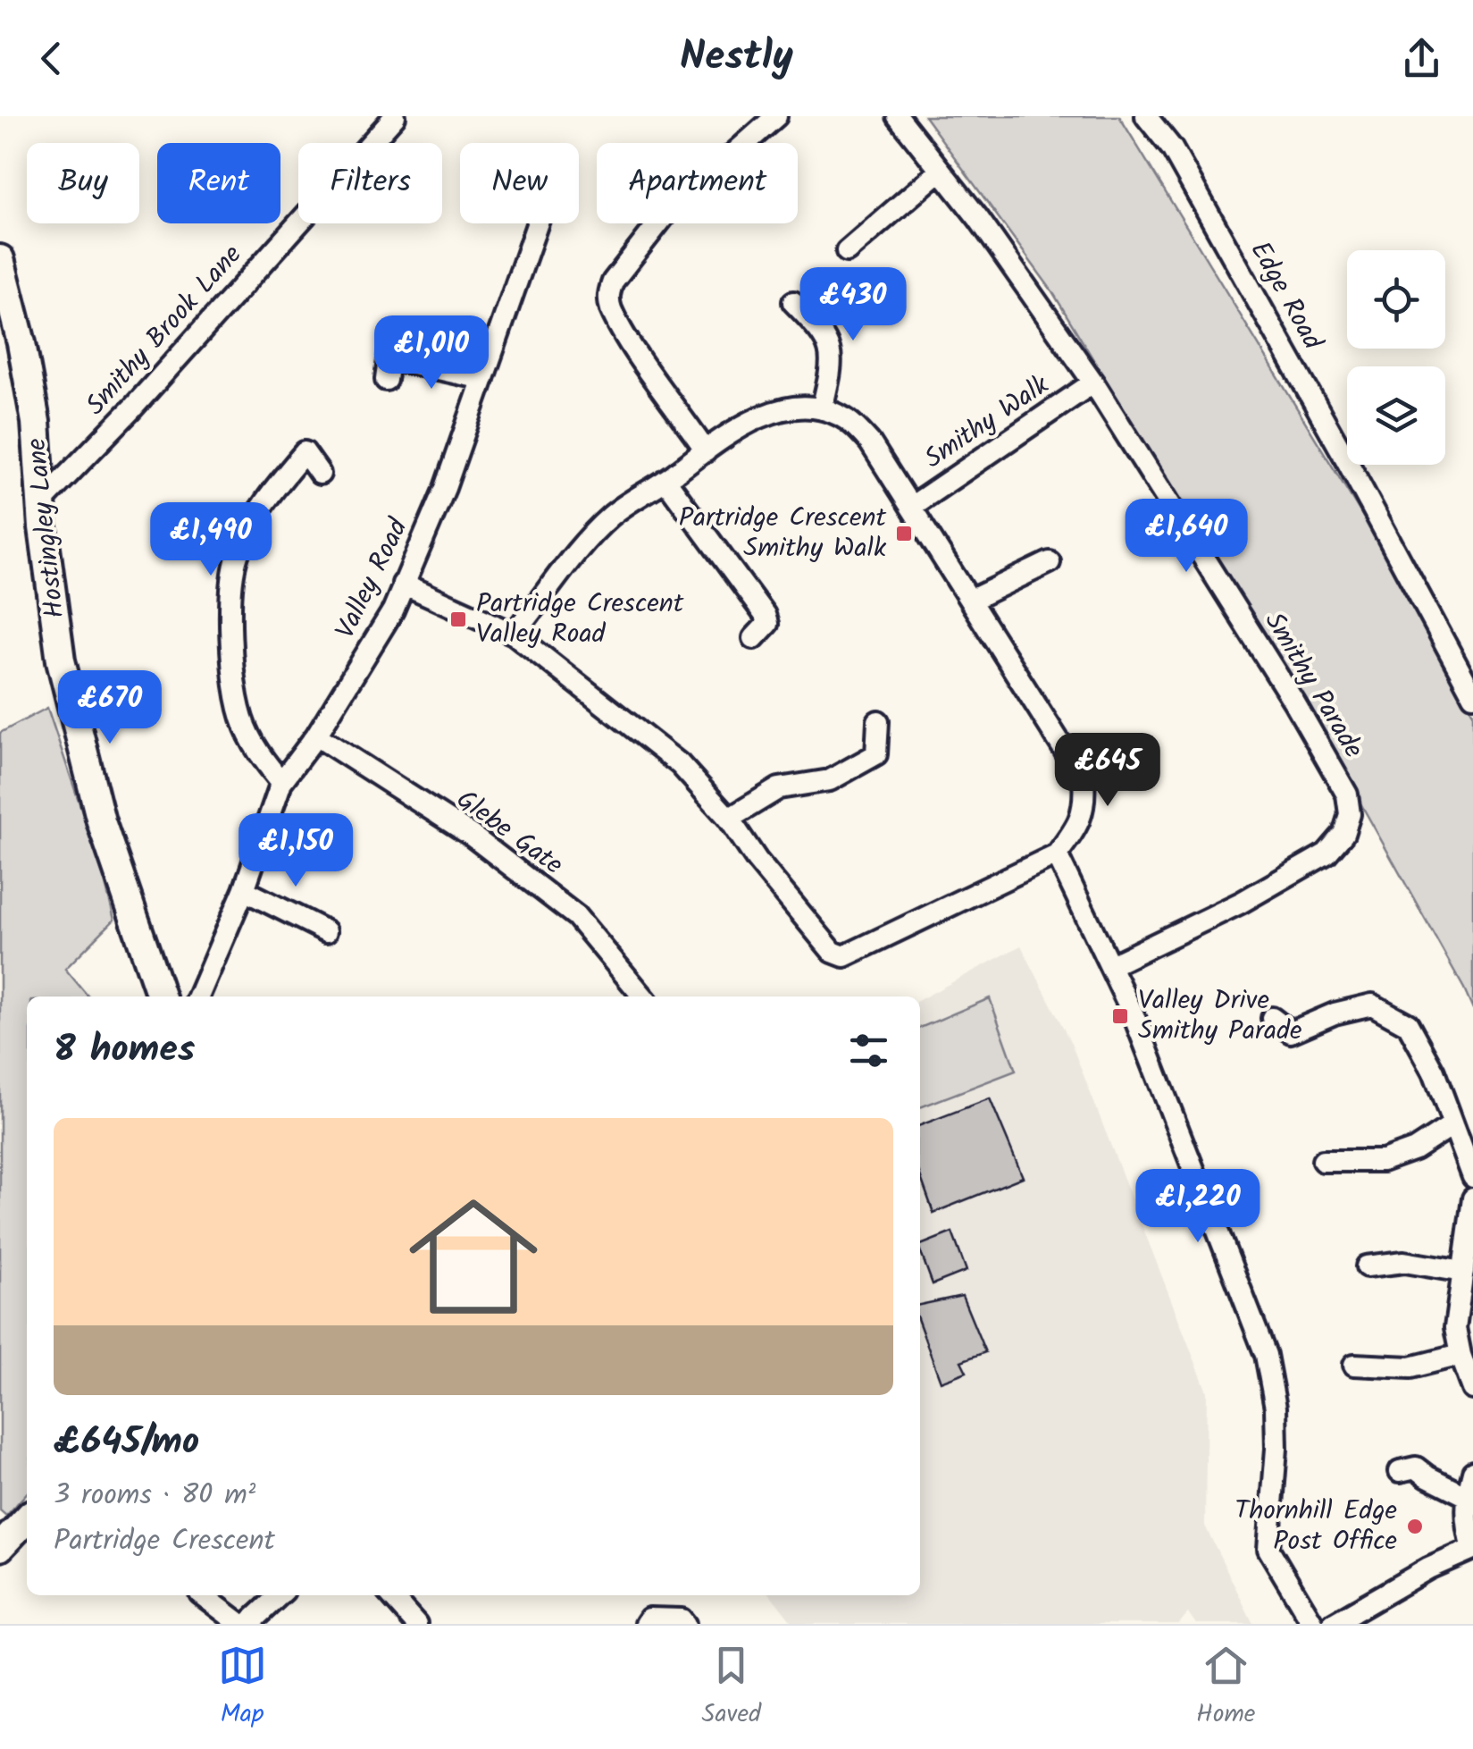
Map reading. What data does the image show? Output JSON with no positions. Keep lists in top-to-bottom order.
{
  "streets": {
    "main road": ["Hostingley Lane"],
    "street": [
      "Edge Road",
      "Smithy Brook Lane",
      "Smithy Walk",
      "Valley Road",
      "Smithy Parade",
      "Glebe Gate"
    ]
  },
  "crossings": [
    ["Smithy Brook Lane", "Hostingley Lane"],
    ["Smithy Walk", "Smithy Parade"],
    ["Valley Road", "Glebe Gate"]
  ],
  "places": {
    "transit": ["Partridge Crescent Smithy Walk", "Partridge Crescent Valley Road", "Valley Drive Smithy Parade"],
    "other": ["Thornhill Edge Post Office"]
  },
  "page": {
    "header": "Nestly",
    "chip": [
      "Buy",
      "Rent",
      "Filters",
      "New",
      "Apartment"
    ],
    "price": [
      "£430",
      "£1,010",
      "£1,640",
      "£1,490",
      "£670",
      "£645",
      "£1,150",
      "£1,220"
    ],
    "heading": "8 homes",
    "list": [
      {
        "name": "£645/mo",
        "note": "3 rooms · 80 m² · Partridge Crescent"
      }
    ],
    "tabs": ["Map", "Saved", "Home"]
  }
}
